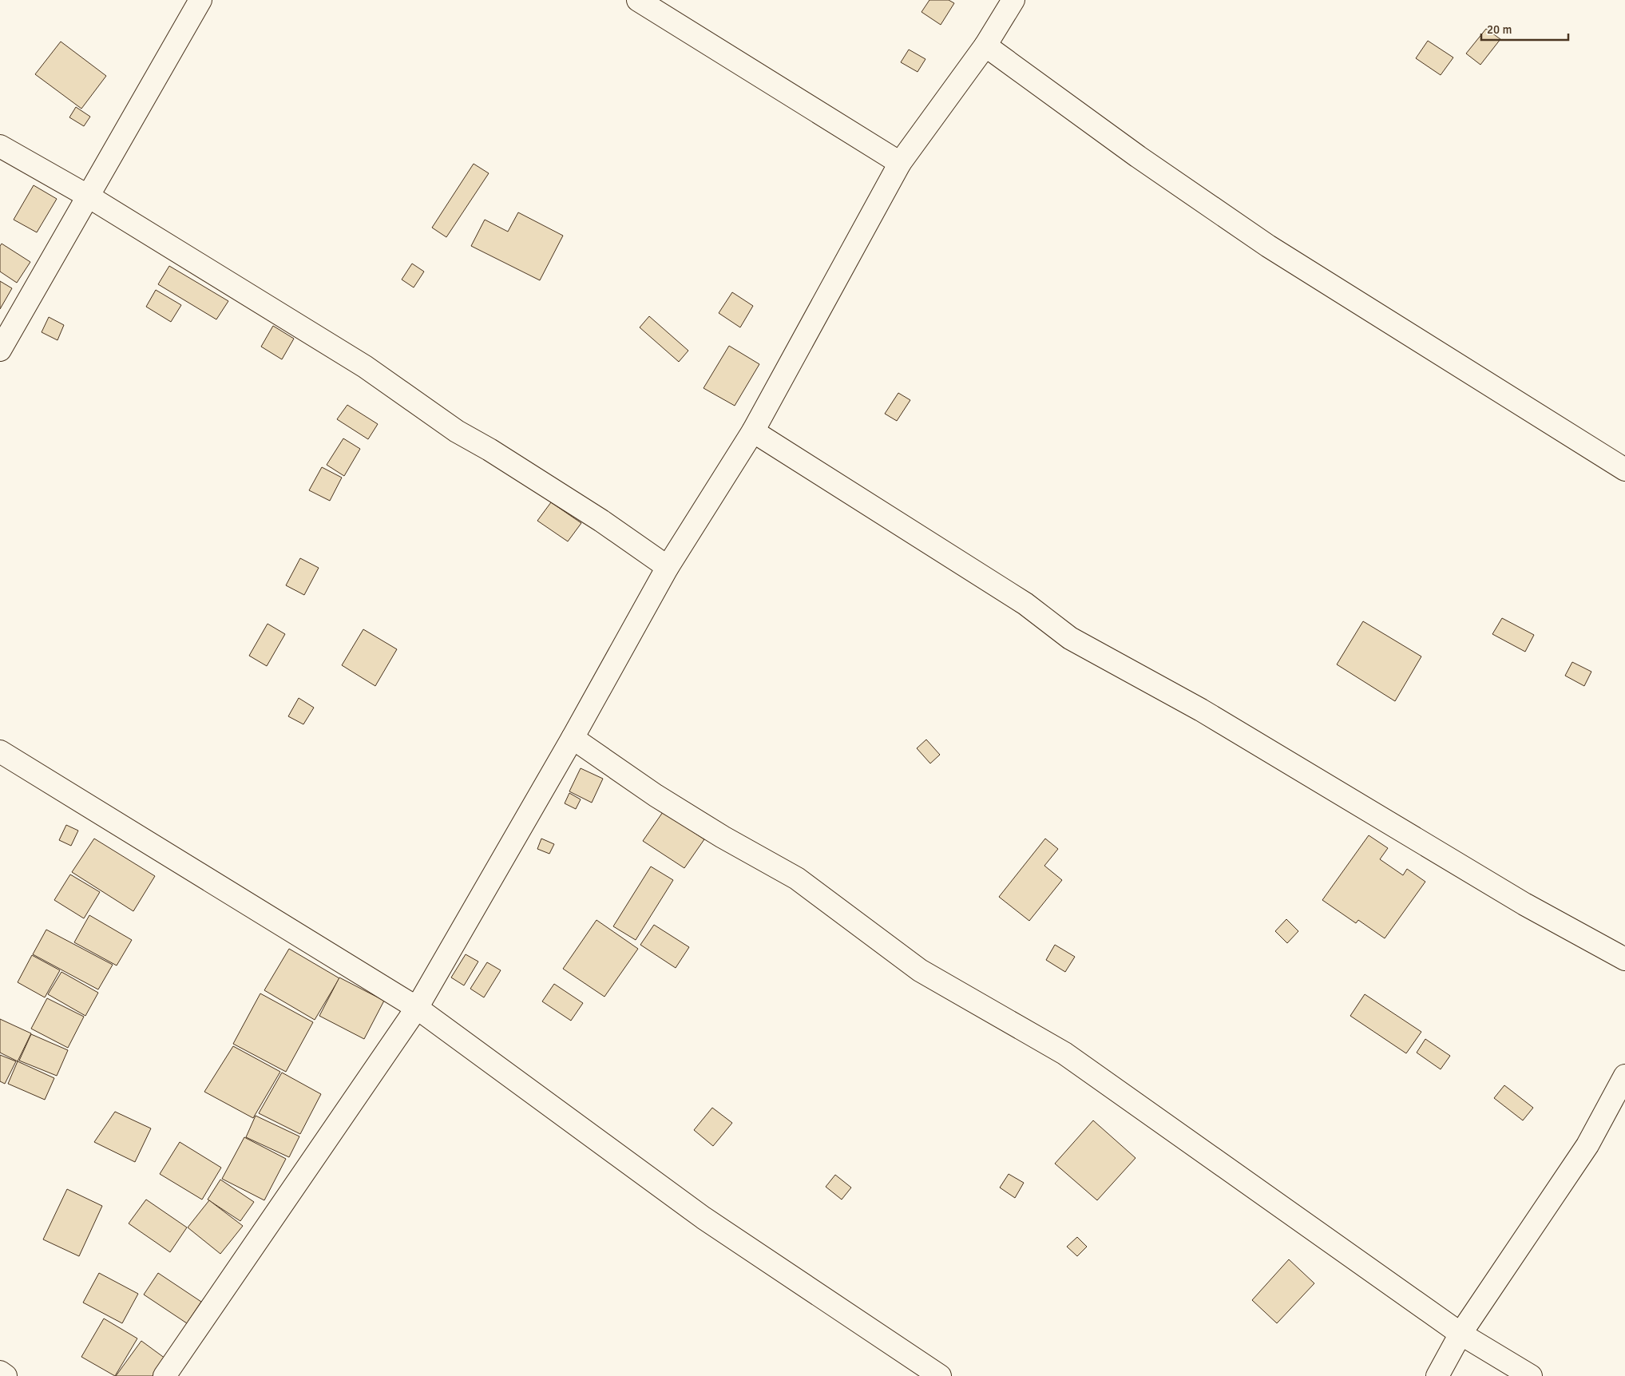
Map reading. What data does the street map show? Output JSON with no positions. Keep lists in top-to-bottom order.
{
  "scale_bar": "20 m"
}
